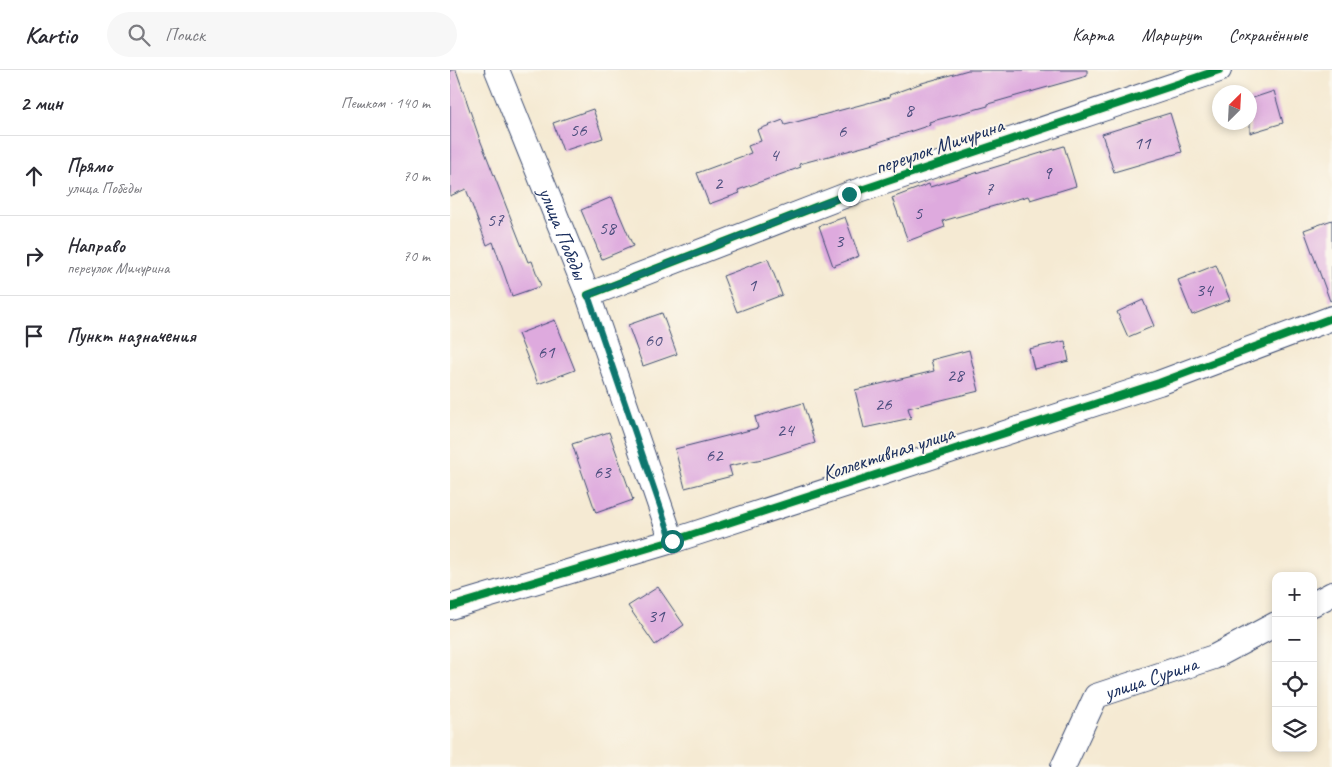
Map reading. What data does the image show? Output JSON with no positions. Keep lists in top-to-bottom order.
{
  "streets": {
    "street": [
      "переулок Мичурина",
      "улица Победы",
      "Коллективная улица",
      "улица Сурина"
    ]
  },
  "crossings": [
    ["переулок Мичурина", "улица Победы"],
    ["улица Победы", "Коллективная улица"]
  ],
  "house_numbers": [
    "8",
    "56",
    "6",
    "11",
    "4",
    "9",
    "2",
    "7",
    "5",
    "57",
    "58",
    "3",
    "1",
    "34",
    "60",
    "61",
    "28",
    "26",
    "24",
    "62",
    "63",
    "31"
  ],
  "north": "top right",
  "page": {
    "header": "Kartio",
    "search": "Поиск",
    "nav": ["Карта", "Маршрут", "Сохранённые"],
    "heading": ["2 мин", "Пешком · 140 m"],
    "list": [
      ["Прямо", "улица Победы", "70 m"],
      ["Направо", "переулок Мичурина", "70 m"],
      "Пункт назначения"
    ],
    "map_buttons": ["+", "−"]
  }
}
